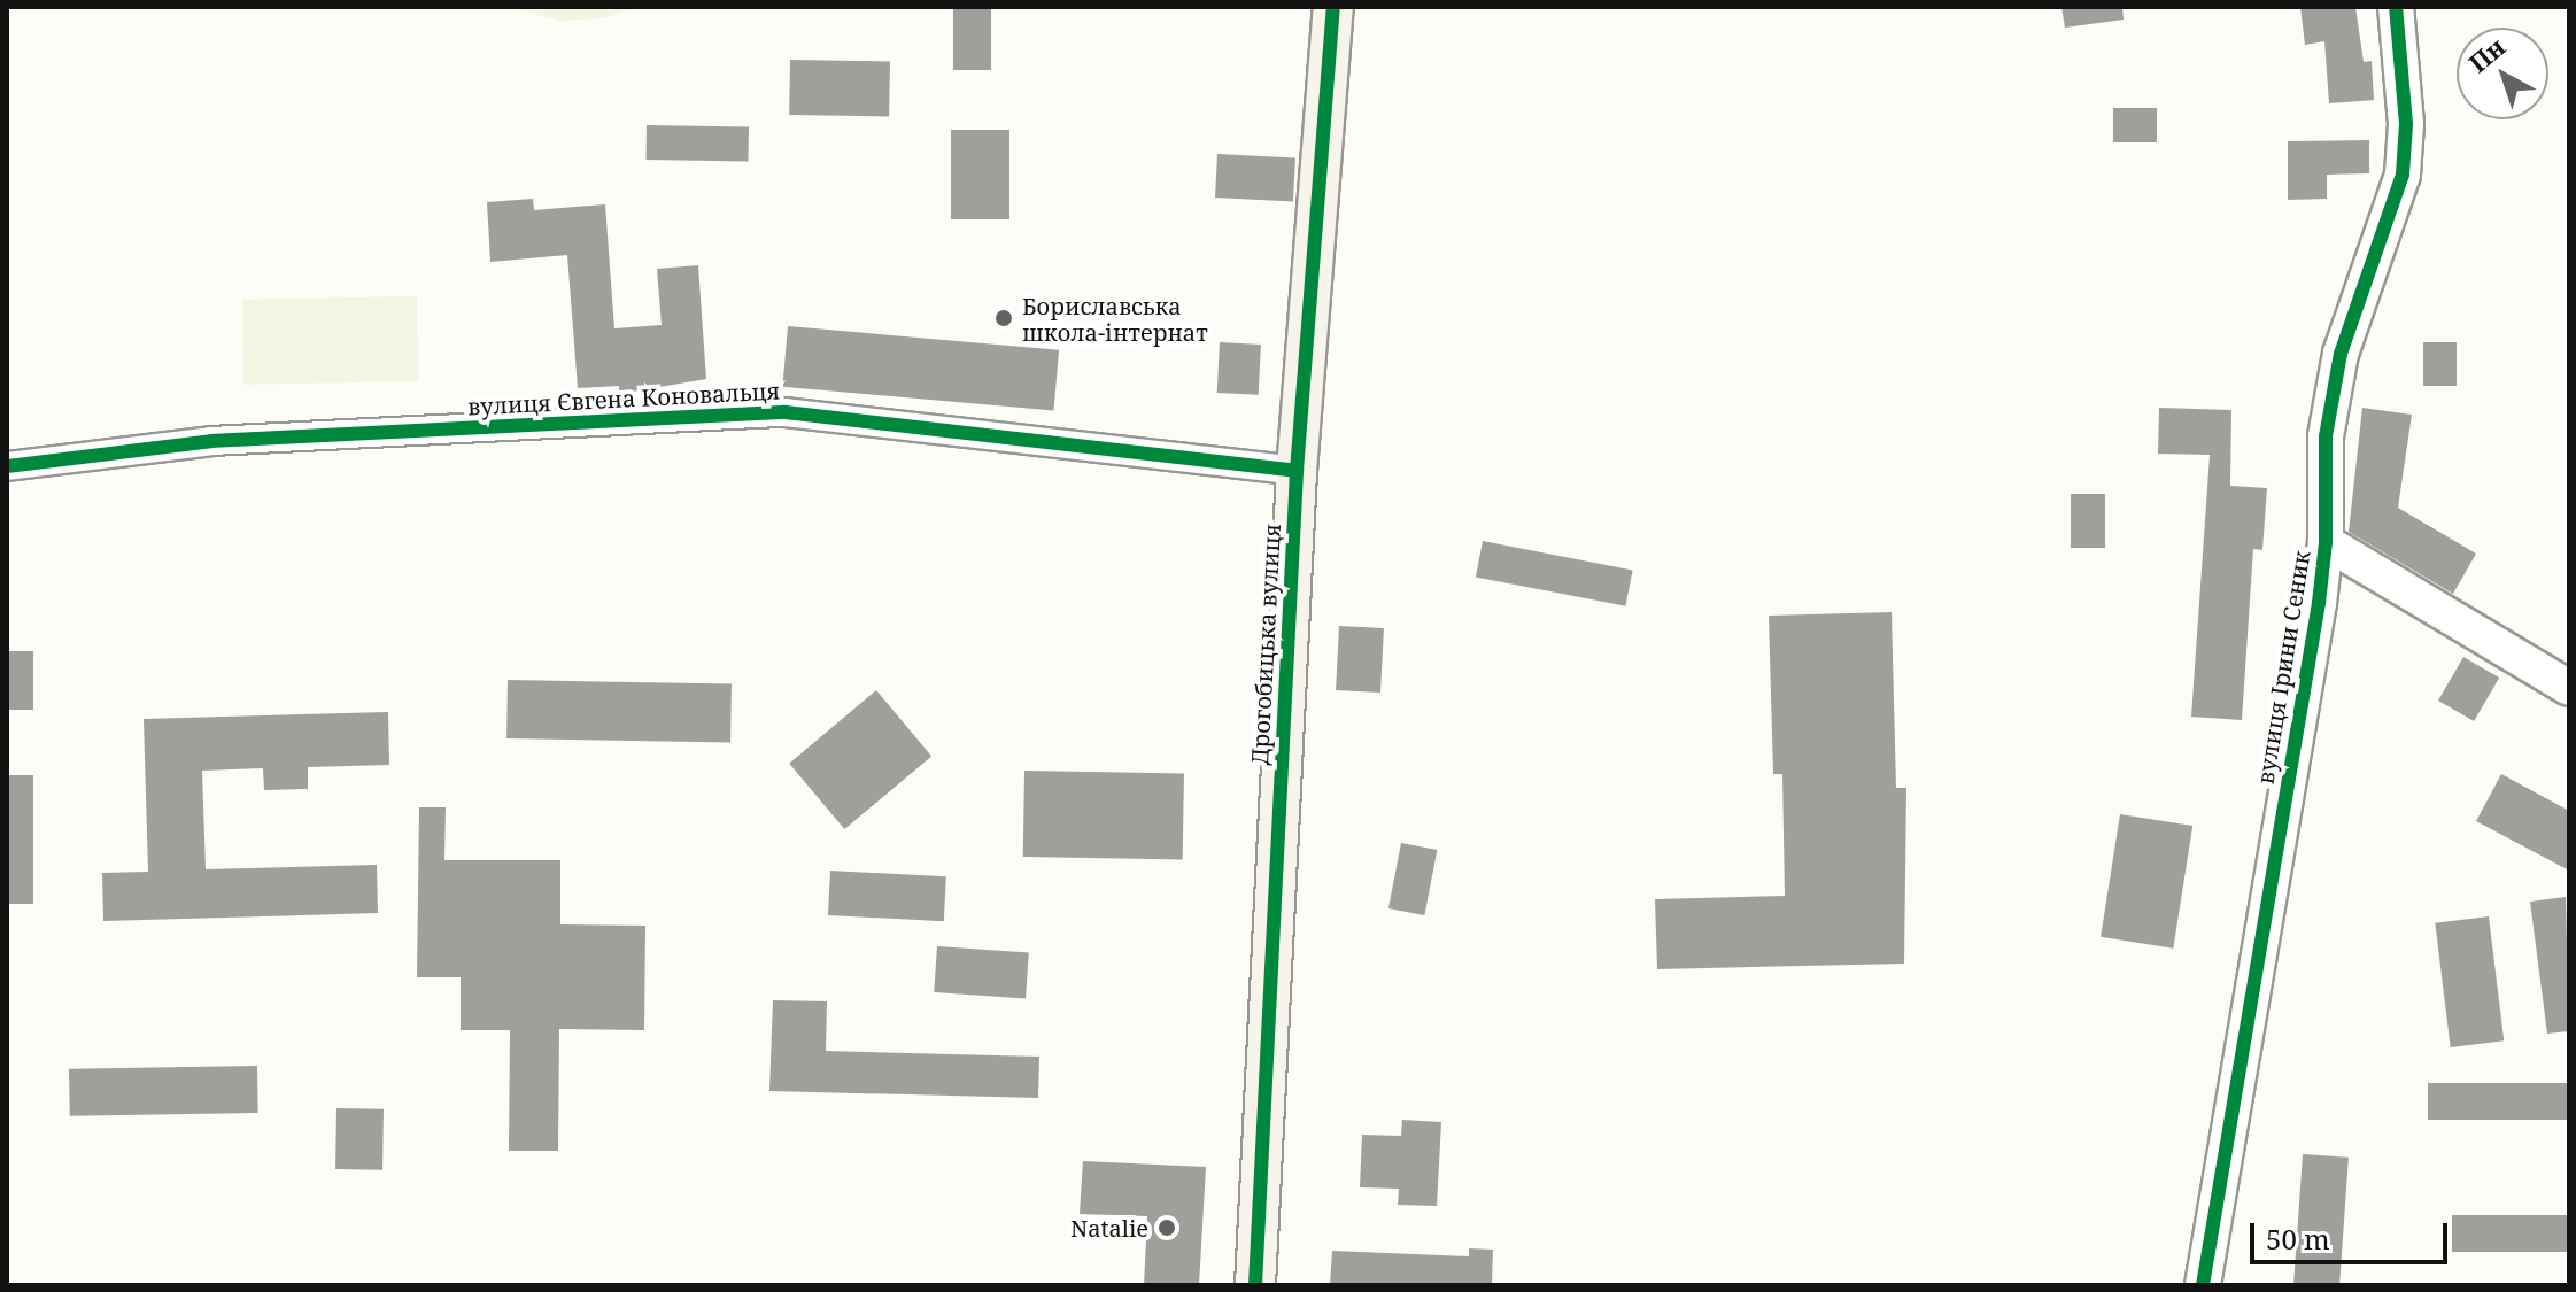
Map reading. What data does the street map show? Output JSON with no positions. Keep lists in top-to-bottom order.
{
  "streets": {
    "main road": ["Дрогобицька вулиця"],
    "street": ["вулиця Євгена Коновальця", "вулиця Ірини Сеник"]
  },
  "crossings": [
    ["вулиця Євгена Коновальця", "Дрогобицька вулиця"]
  ],
  "places": ["Бориславська школа-інтернат", "Natalie"],
  "scale_bar": "50 m",
  "north": "top left"
}
